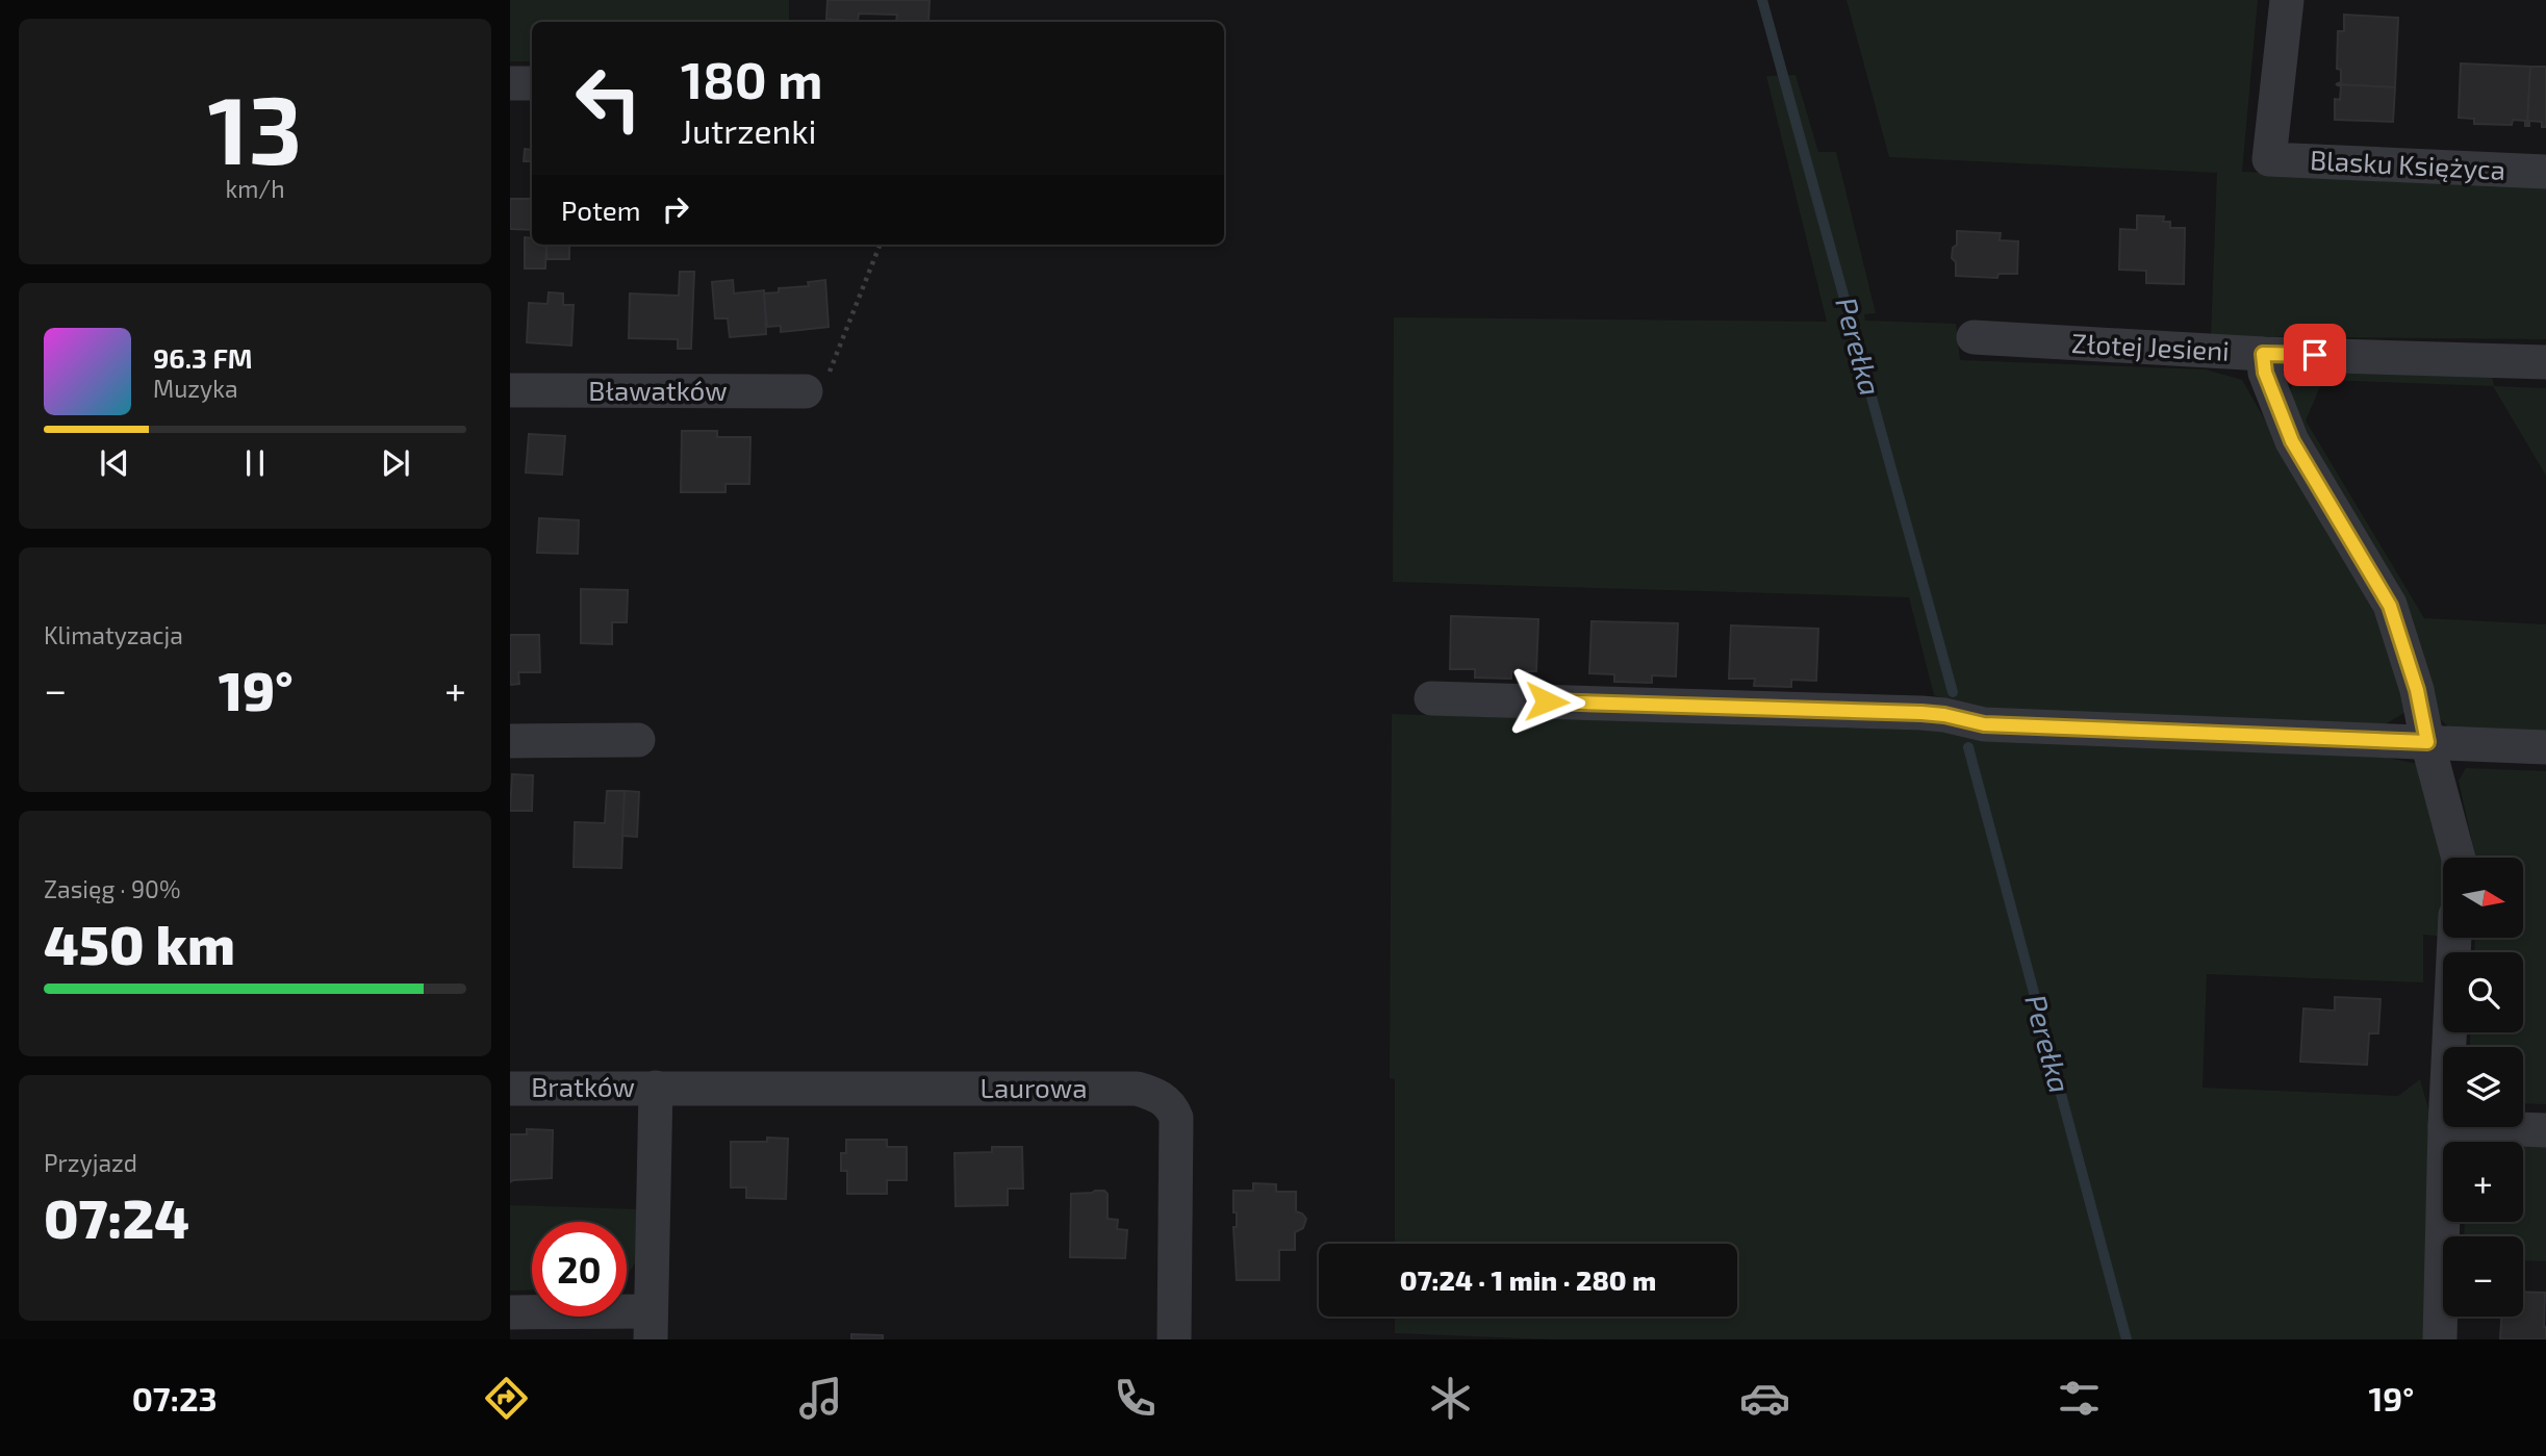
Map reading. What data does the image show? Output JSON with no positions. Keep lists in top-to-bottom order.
{
  "streets": {
    "street": [
      "Blasku Księżyca",
      "Złotej Jesieni",
      "Bławatków",
      "Bratków",
      "Laurowa"
    ]
  },
  "crossings": [
    ["Bratków", "Laurowa"]
  ],
  "water": ["Perełka"],
  "north": "right",
  "page": {
    "tile": [
      ["13", "km/h"],
      "Klimatyzacja",
      ["Zasięg · 90%", "450 km"],
      ["Przyjazd", "07:24"]
    ],
    "turn": ["180 m", "Jutrzenki"],
    "then": "Potem",
    "song": ["96.3 FM", "Muzyka"],
    "heat": ["−", "19°", "+"],
    "map_buttons": ["+", "−"],
    "limit": "20",
    "trip": "07:24 · 1 min · 280 m",
    "tabs": ["07:23", "19°"]
  }
}
